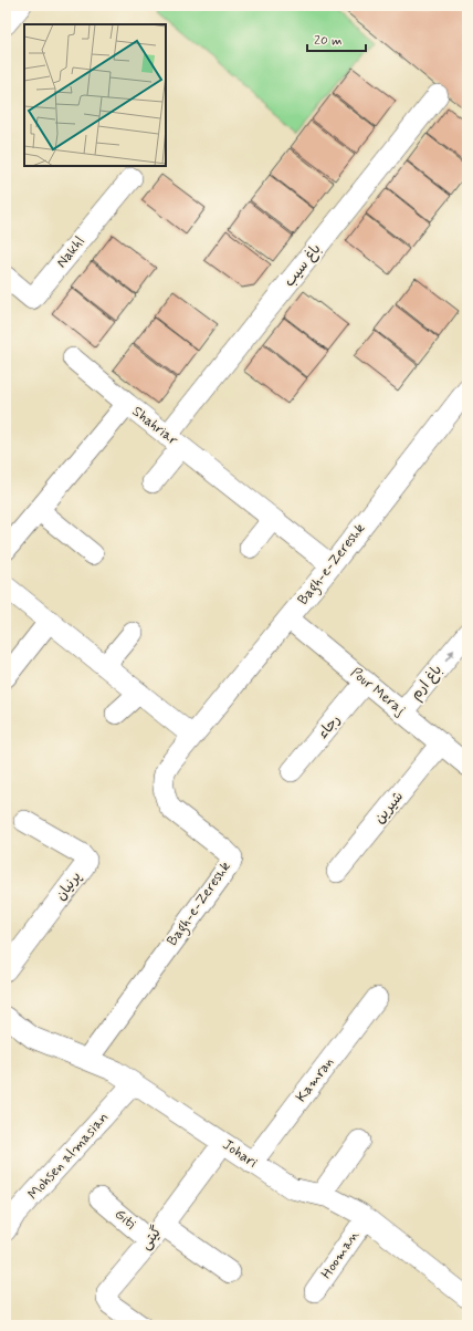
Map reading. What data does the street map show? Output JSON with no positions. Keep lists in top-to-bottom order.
{
  "streets": {
    "street": [
      "Nakhl",
      "باغ سیب",
      "Shahriar",
      "Bagh-e-Zereshk",
      "باغ ارم",
      "Pour Meraj",
      "رجاء",
      "شیرین",
      "پرنیان",
      "Kamran",
      "Johari",
      "Mohsen almasian",
      "Giti",
      "گیتی",
      "Hooman"
    ]
  },
  "crossings": [
    ["باغ سیب", "Shahriar"],
    ["Shahriar", "Bagh-e-Zereshk"],
    ["Bagh-e-Zereshk", "Pour Meraj"],
    ["Bagh-e-Zereshk", "Johari"],
    ["باغ ارم", "Pour Meraj"],
    ["Pour Meraj", "رجاء"],
    ["Pour Meraj", "شیرین"],
    ["Kamran", "Johari"],
    ["Johari", "Mohsen almasian"],
    ["Johari", "گیتی"],
    ["Johari", "Hooman"],
    ["Giti", "گیتی"]
  ],
  "one_way": ["باغ ارم"],
  "scale_bar": "20 m"
}
